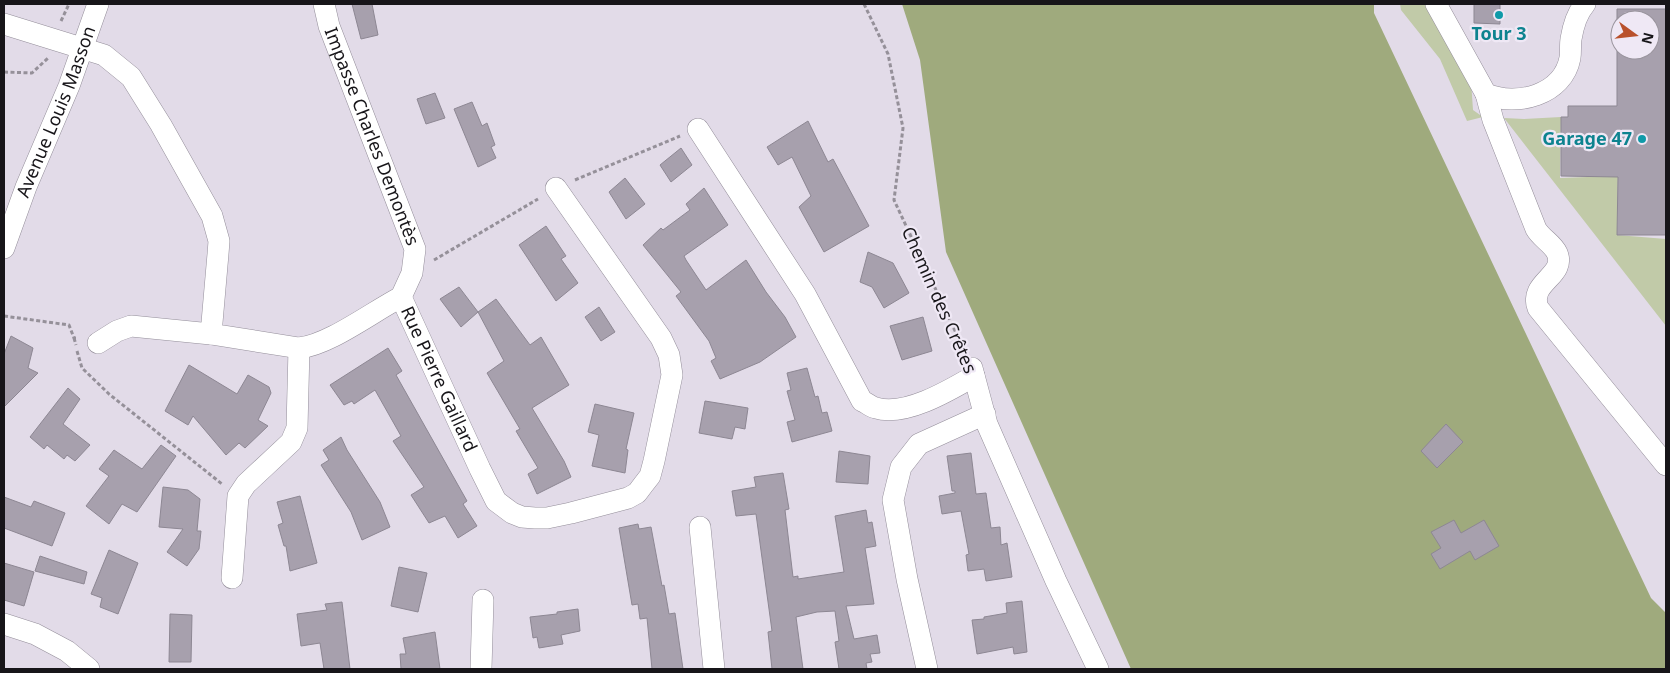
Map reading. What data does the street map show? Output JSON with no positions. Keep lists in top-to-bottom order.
{
  "streets": {
    "street": [
      "Avenue Louis Masson",
      "Impasse Charles Demontès",
      "Chemin des Crêtes",
      "Rue Pierre Gaillard"
    ]
  },
  "crossings": [
    ["Impasse Charles Demontès", "Rue Pierre Gaillard"]
  ],
  "places": ["Tour 3", "Garage 47"],
  "north": "right"
}
